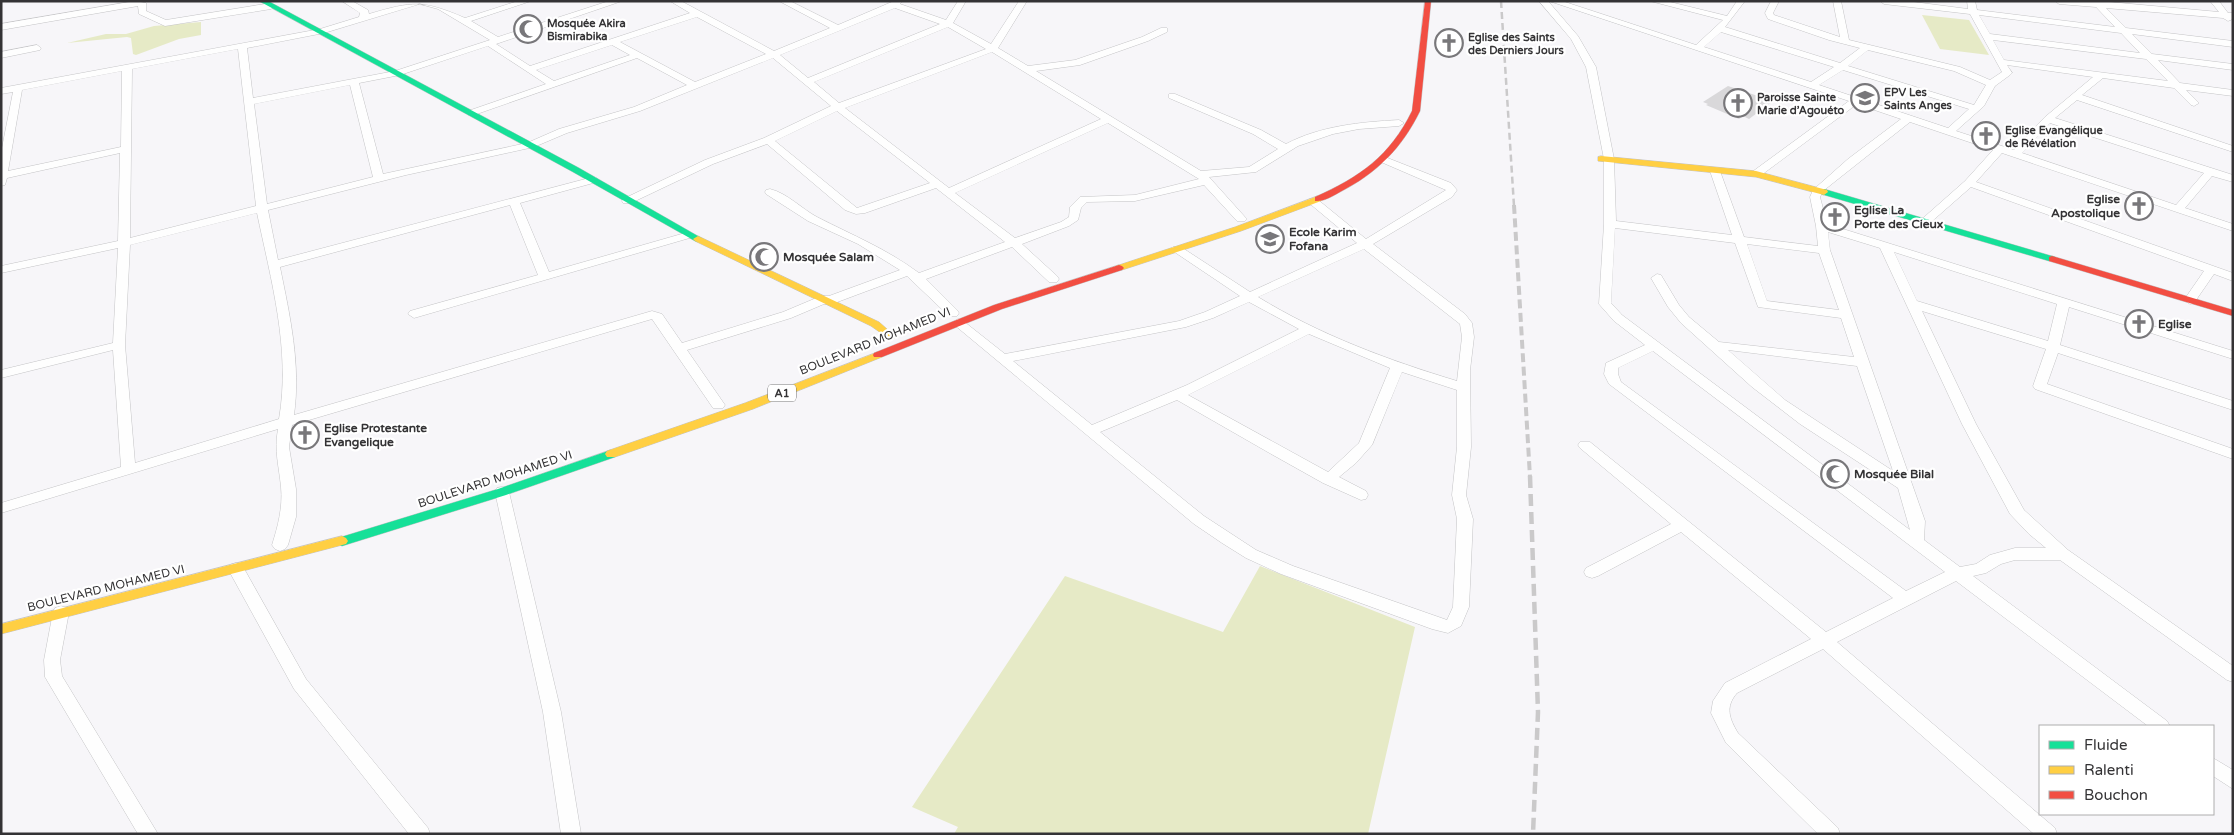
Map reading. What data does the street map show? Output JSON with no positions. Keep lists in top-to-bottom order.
{
  "streets": {
    "main road": ["BOULEVARD MOHAMED VI", "A1"]
  },
  "places": {
    "mosque": ["Mosquée Akira Bismirabika", "Mosquée Salam", "Mosquée Bilal"],
    "church": [
      "Eglise des Saints des Derniers Jours",
      "Paroisse Sainte Marie d’Agouéto",
      "Eglise Evangélique de Révélation",
      "Eglise Apostolique",
      "Eglise La Porte des Cieux",
      "Eglise",
      "Eglise Protestante Evangelique"
    ],
    "school or university": ["EPV Les Saints Anges", "Ecole Karim Fofana"]
  },
  "legend": ["Fluide", "Ralenti", "Bouchon"]
}
